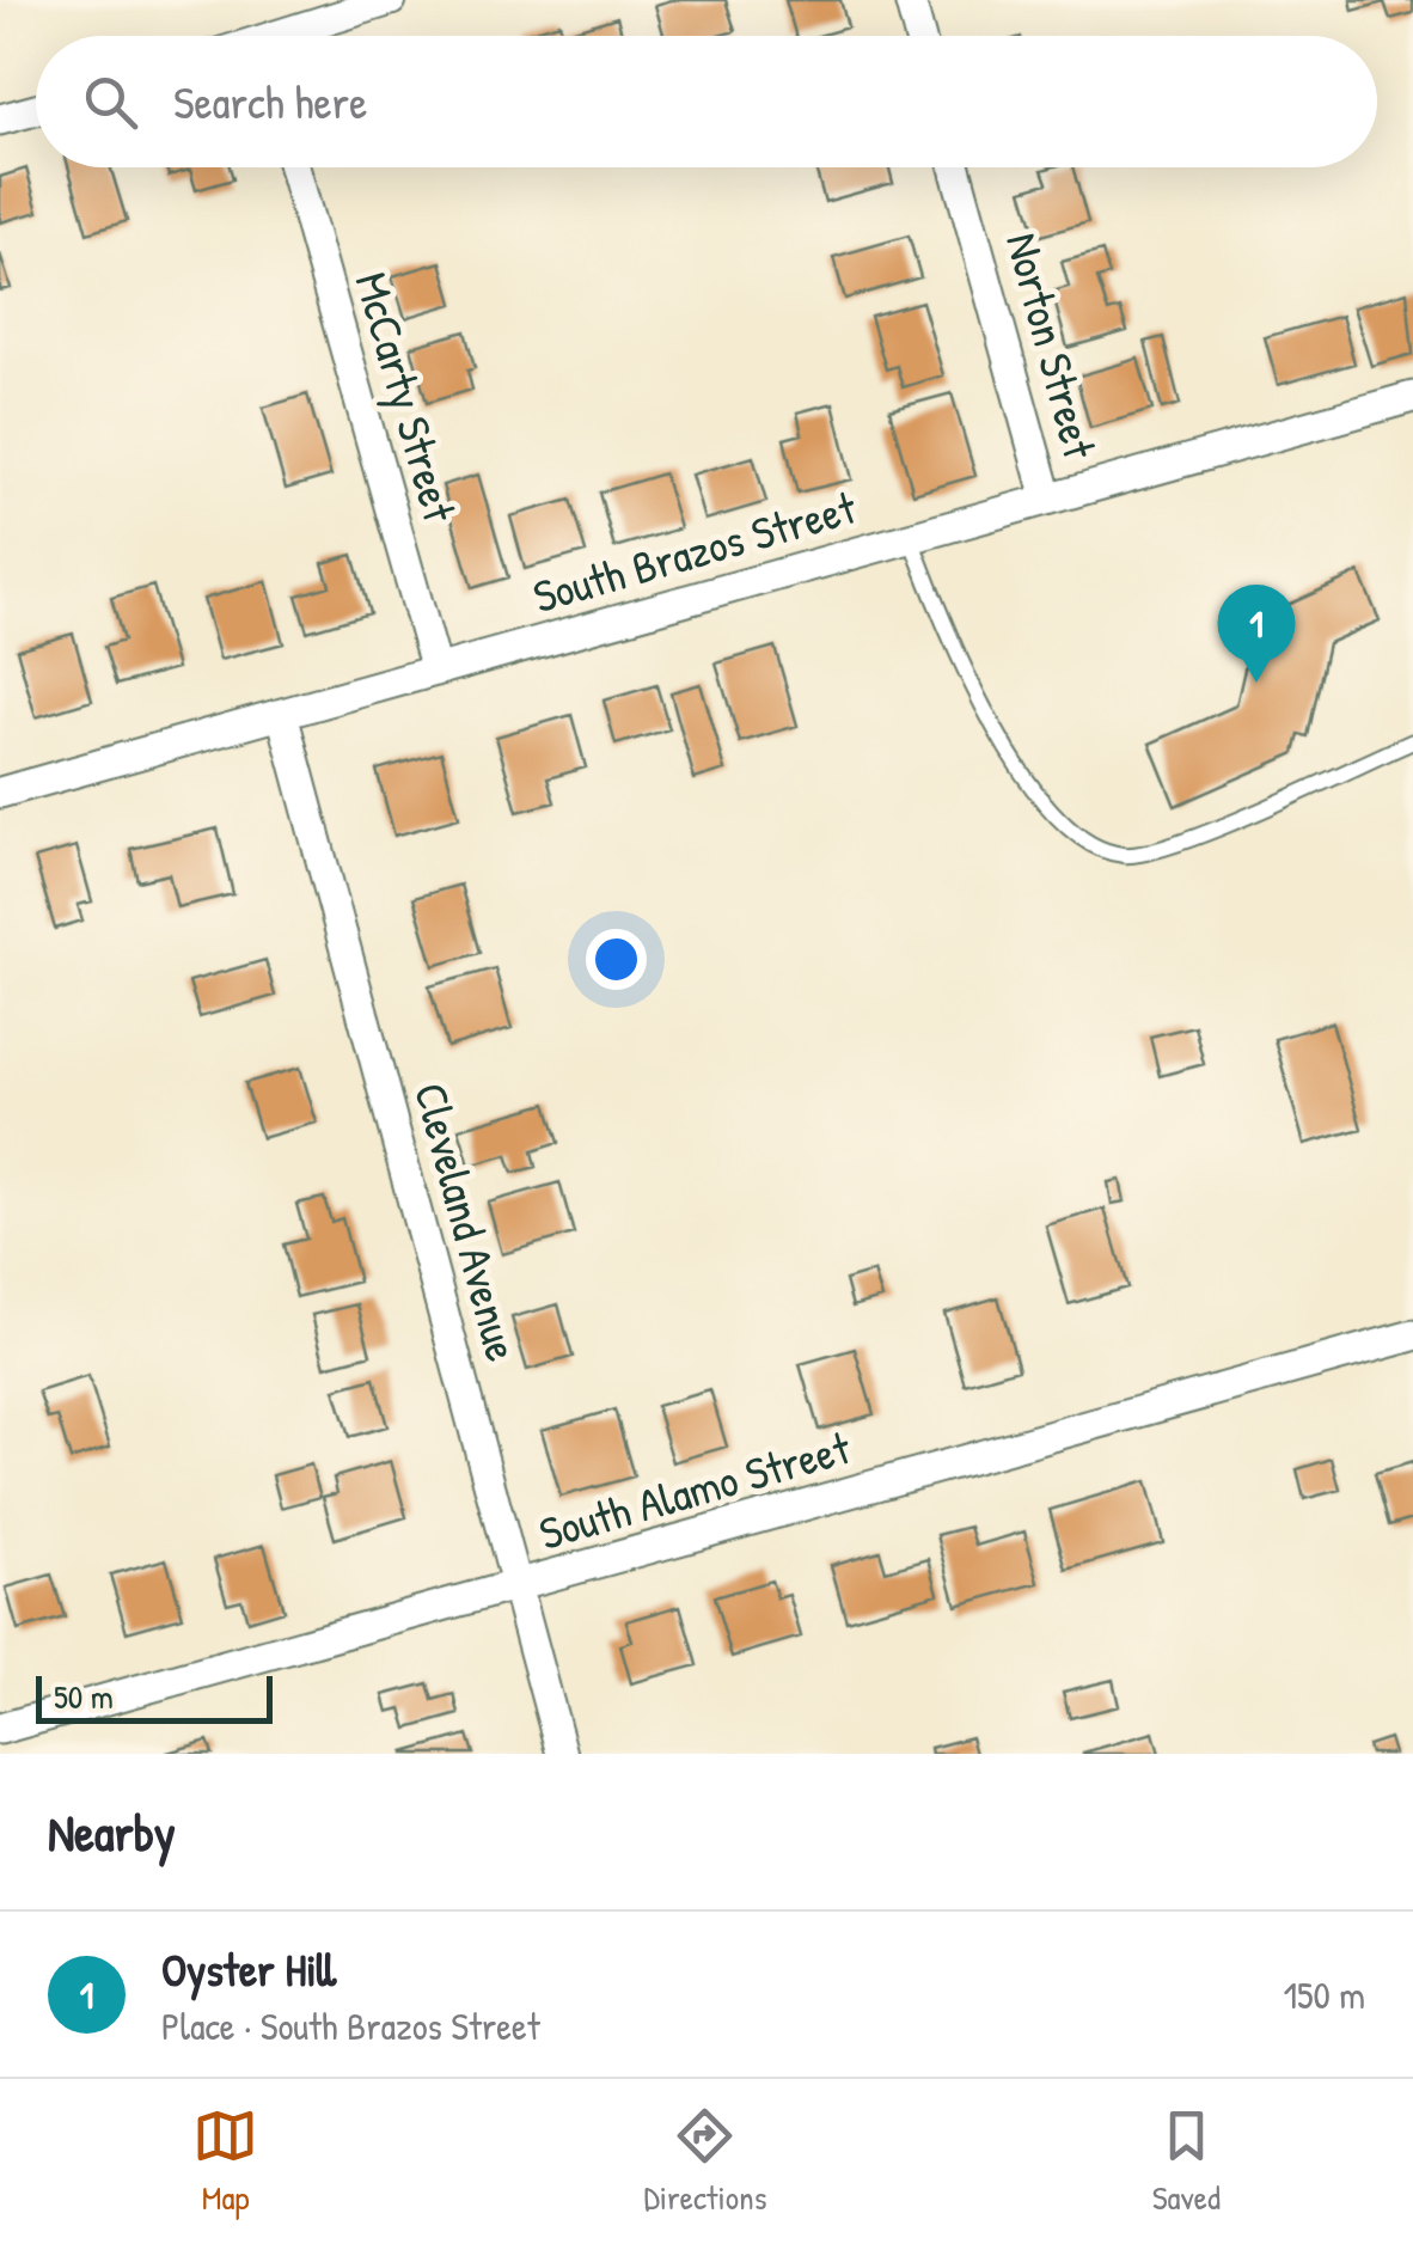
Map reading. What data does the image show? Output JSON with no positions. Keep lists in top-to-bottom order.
{
  "streets": {
    "street": [
      "Norton Street",
      "McCarty Street",
      "South Brazos Street",
      "Cleveland Avenue",
      "South Alamo Street"
    ]
  },
  "crossings": [
    ["Norton Street", "South Brazos Street"],
    ["McCarty Street", "South Brazos Street"],
    ["South Brazos Street", "Cleveland Avenue"],
    ["Cleveland Avenue", "South Alamo Street"]
  ],
  "scale_bar": "50 m",
  "page": {
    "search": "Search here",
    "pins": "1",
    "scale": "50 m",
    "heading": "Nearby",
    "list": [
      {
        "mark": "1",
        "name": "Oyster Hill",
        "note": "Place · South Brazos Street",
        "value": "150 m"
      }
    ],
    "nav": ["Map", "Directions", "Saved"]
  }
}
